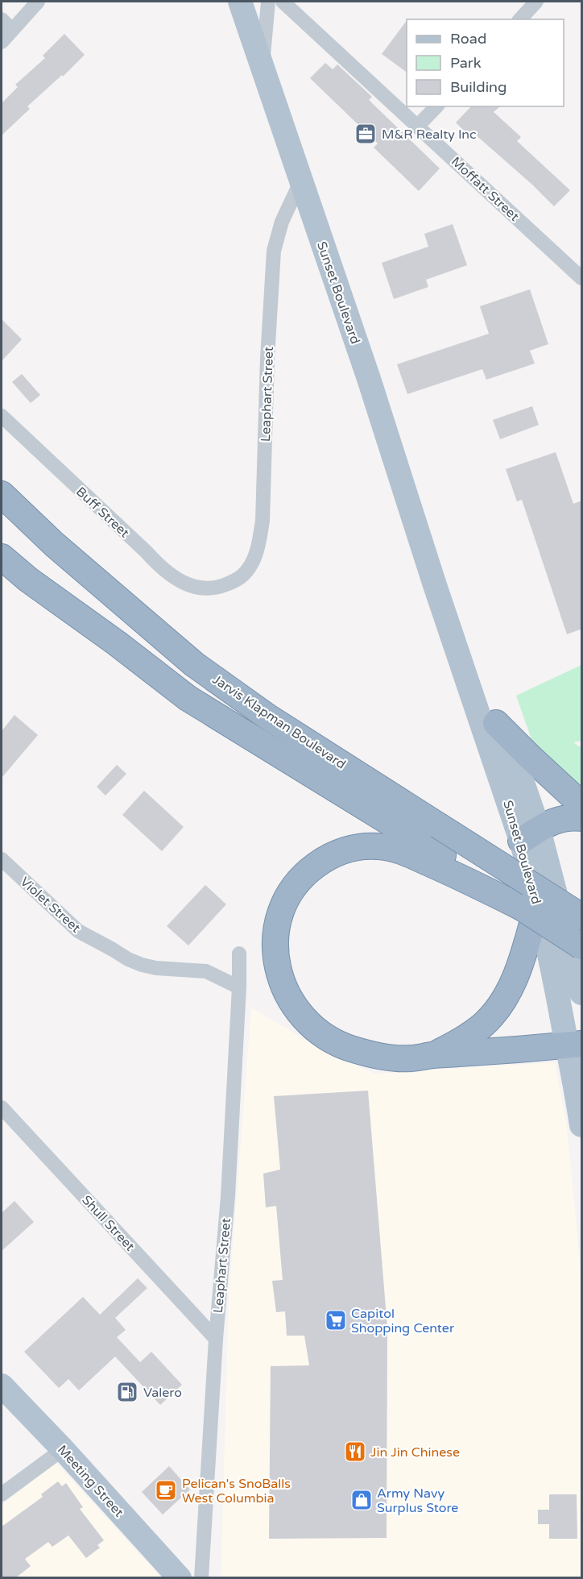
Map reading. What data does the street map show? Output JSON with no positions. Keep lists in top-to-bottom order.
{
  "streets": {
    "highway": ["Jarvis Klapman Boulevard"],
    "main road": ["Sunset Boulevard", "Meeting Street"],
    "street": [
      "Moffatt Street",
      "Leaphart Street",
      "Buff Street",
      "Violet Street",
      "Shull Street"
    ]
  },
  "crossings": [
    ["Sunset Boulevard", "Leaphart Street"],
    ["Leaphart Street", "Buff Street"],
    ["Leaphart Street", "Violet Street"],
    ["Leaphart Street", "Shull Street"]
  ],
  "places": {
    "office": ["M&R Realty Inc"],
    "supermarket": ["Capitol Shopping Center"],
    "fuel station": ["Valero"],
    "restaurant": ["Jin Jin Chinese"],
    "cafe": ["Pelican's SnoBalls West Columbia"],
    "shop": ["Army Navy Surplus Store"]
  },
  "legend": ["Road", "Park", "Building"]
}
